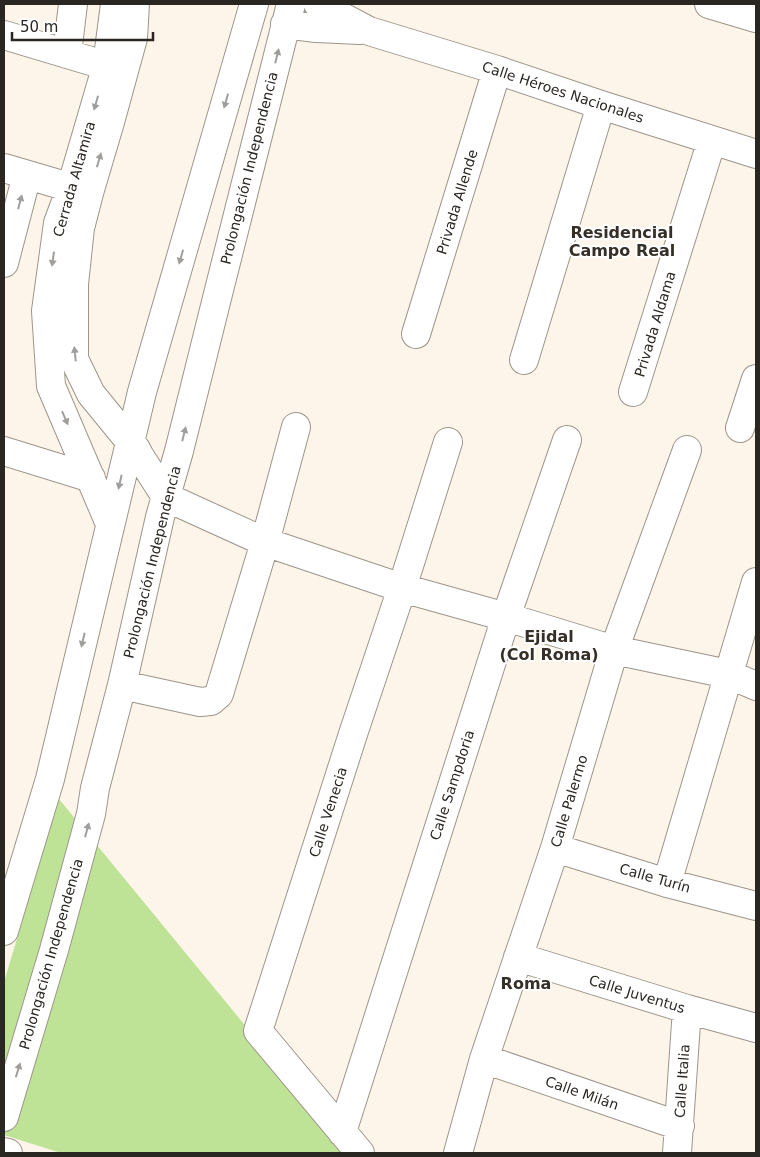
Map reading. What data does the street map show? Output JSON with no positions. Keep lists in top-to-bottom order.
{
  "streets": {
    "street": [
      "Calle Héroes Nacionales",
      "Prolongación Independencia",
      "Cerrada Altamira",
      "Privada Allende",
      "Privada Aldama",
      "Calle Sampdoria",
      "Calle Palermo",
      "Calle Venecia",
      "Calle Turín",
      "Calle Juventus",
      "Calle Italia",
      "Calle Milán"
    ]
  },
  "crossings": [
    ["Calle Héroes Nacionales", "Prolongación Independencia"],
    ["Calle Héroes Nacionales", "Privada Allende"],
    ["Calle Héroes Nacionales", "Privada Aldama"],
    ["Prolongación Independencia", "Cerrada Altamira"],
    ["Calle Sampdoria", "Calle Venecia"],
    ["Calle Palermo", "Calle Turín"],
    ["Calle Palermo", "Calle Juventus"],
    ["Calle Palermo", "Calle Milán"],
    ["Calle Juventus", "Calle Italia"],
    ["Calle Italia", "Calle Milán"]
  ],
  "districts": ["Residencial Campo Real", "Ejidal (Col Roma)", "Roma"],
  "scale_bar": "50 m"
}
